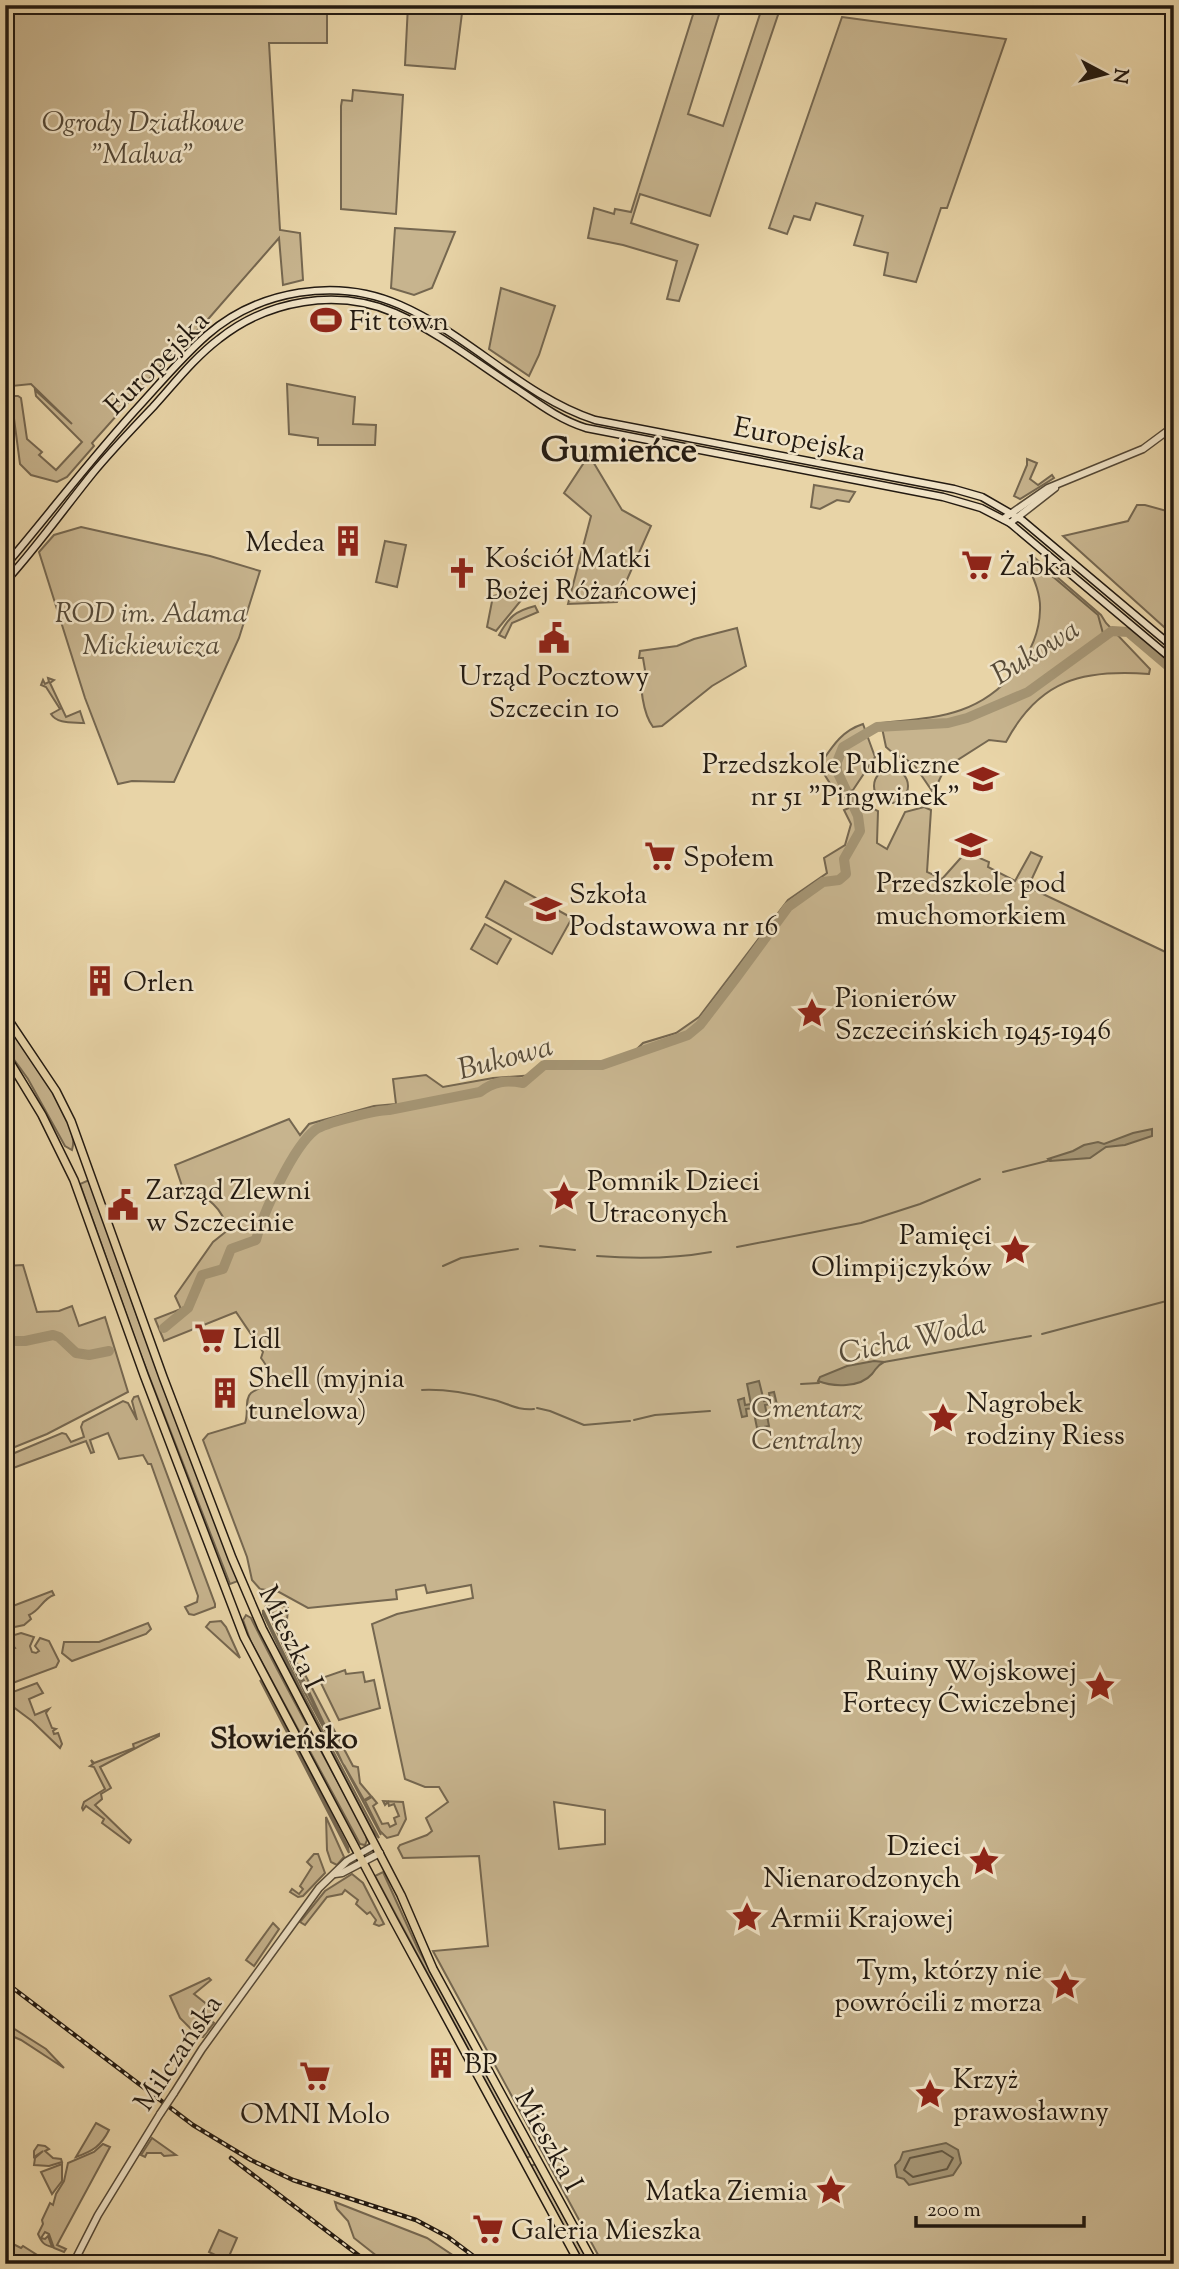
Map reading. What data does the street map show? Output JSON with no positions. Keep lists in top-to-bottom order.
{
  "streets": {
    "main road": ["Europejska", "Mieszka I", "Milczańska"]
  },
  "crossings": [
    ["Mieszka I", "Milczańska"]
  ],
  "districts": ["Gumieńce", "Słowieńsko"],
  "water": ["Bukowa", "Cicha Woda"],
  "parks": ["Ogrody Działkowe \"Malwa\"", "ROD im. Adama Mickiewicza", "Cmentarz Centralny"],
  "places": {
    "sports": ["Fit town"],
    "building": [
      "Medea",
      "Orlen",
      "Shell (myjnia tunelowa)",
      "BP"
    ],
    "supermarket": [
      "Żabka",
      "Społem",
      "Lidl",
      "OMNI Molo",
      "Galeria Mieszka"
    ],
    "church": ["Kościół Matki Bożej Różańcowej"],
    "public building": ["Urząd Pocztowy Szczecin 10", "Zarząd Zlewni w Szczecinie"],
    "school or university": ["Przedszkole Publiczne nr 51 \"Pingwinek\"", "Przedszkole pod muchomorkiem", "Szkoła Podstawowa nr 16"],
    "place": [
      "Pionierów Szczecińskich 1945-1946",
      "Pomnik Dzieci Utraconych",
      "Pamięci Olimpijczyków",
      "Nagrobek rodziny Riess",
      "Ruiny Wojskowej Fortecy Ćwiczebnej",
      "Dzieci Nienarodzonych",
      "Armii Krajowej",
      "Tym, którzy nie powrócili z morza",
      "Krzyż prawosławny",
      "Matka Ziemia"
    ]
  },
  "scale_bar": "200 m",
  "north": "right"
}
